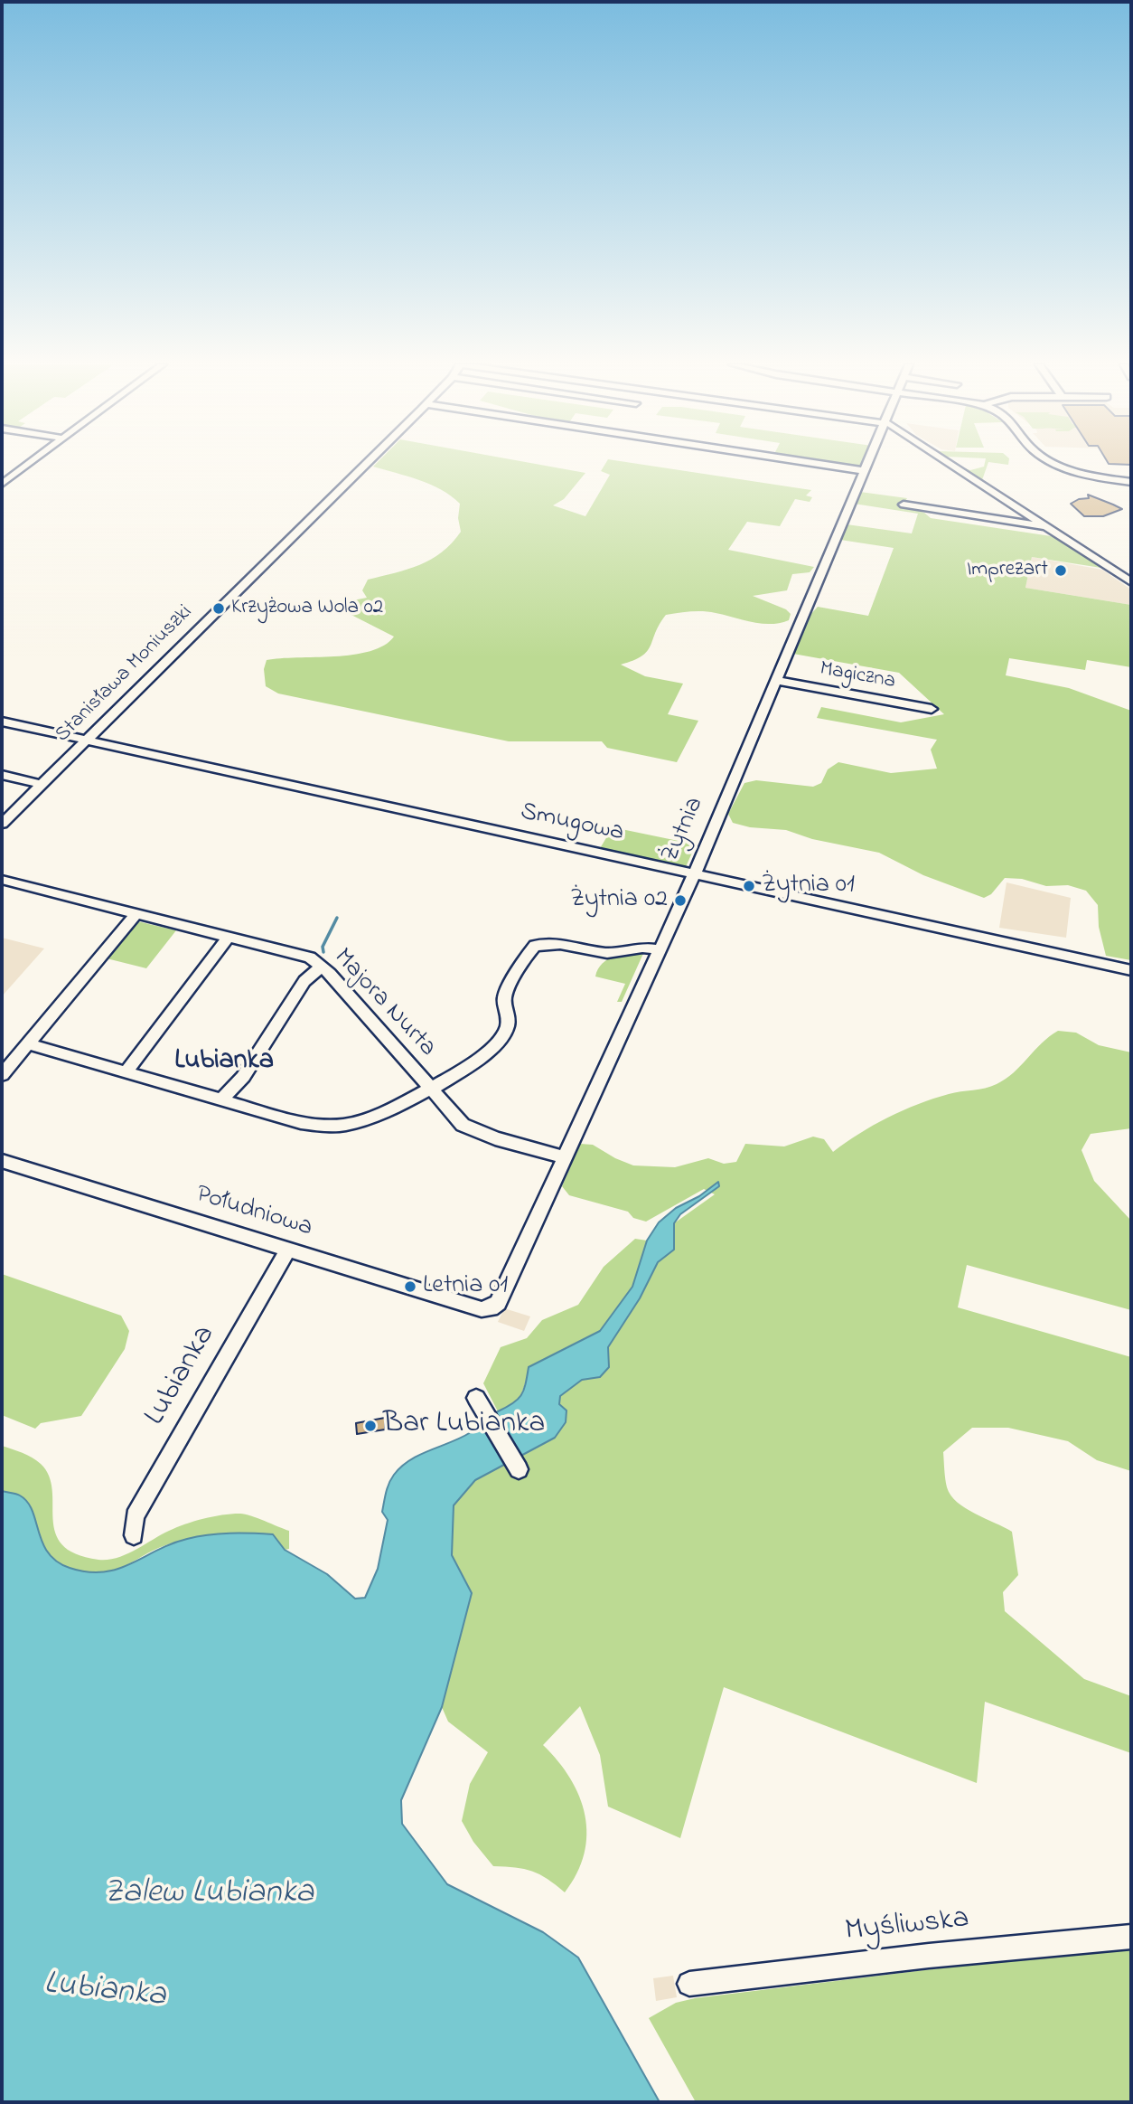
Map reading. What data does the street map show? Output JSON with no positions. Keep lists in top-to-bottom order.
{
  "streets": {
    "street": [
      "Stanisława Moniuszki",
      "Magiczna",
      "Smugowa",
      "Żytnia",
      "Majora Nurta",
      "Południowa",
      "Lubianka",
      "Myśliwska"
    ]
  },
  "crossings": [
    ["Stanisława Moniuszki", "Smugowa"],
    ["Magiczna", "Żytnia"],
    ["Smugowa", "Żytnia"],
    ["Żytnia", "Majora Nurta"],
    ["Żytnia", "Południowa"],
    ["Południowa", "Lubianka"]
  ],
  "districts": ["Lubianka"],
  "water": ["Zalew Lubianka", "Lubianka"],
  "places": [
    "Imprezart",
    "Krzyżowa Wola 02",
    "Żytnia 01",
    "Żytnia 02",
    "Letnia 01",
    "Bar Lubianka"
  ]
}
